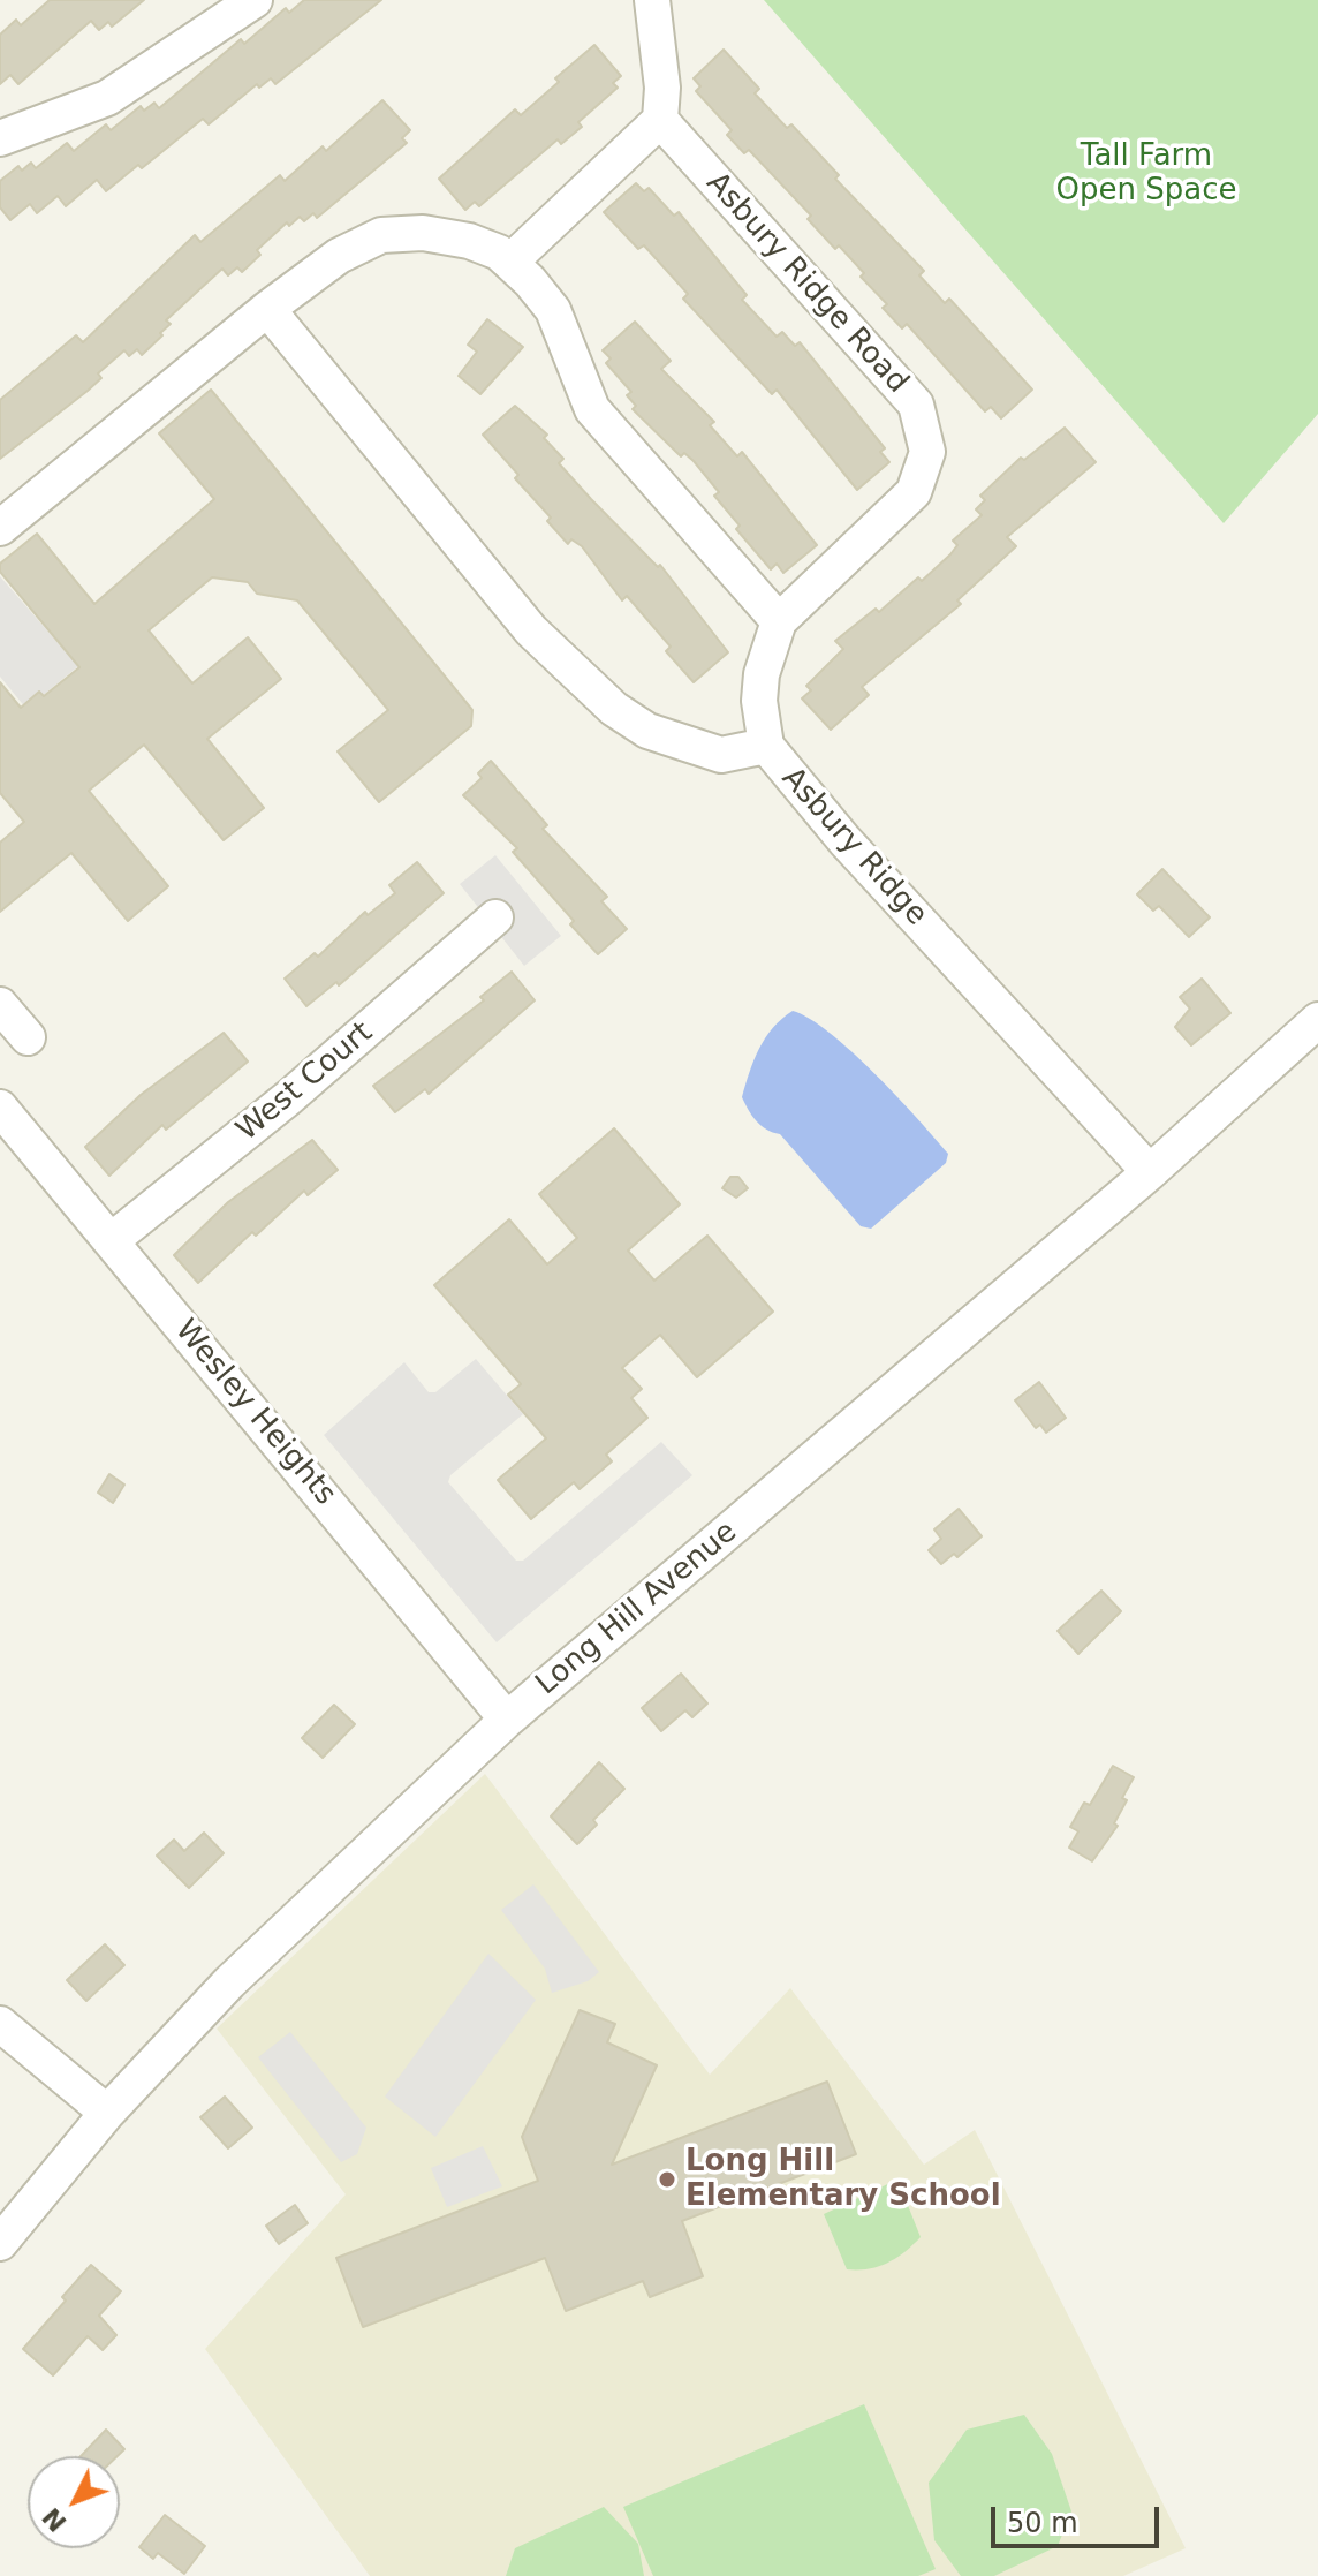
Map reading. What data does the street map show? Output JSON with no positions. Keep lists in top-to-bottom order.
{
  "streets": {
    "street": [
      "Asbury Ridge Road",
      "Asbury Ridge",
      "West Court",
      "Wesley Heights",
      "Long Hill Avenue"
    ]
  },
  "crossings": [
    ["Asbury Ridge Road", "Asbury Ridge"],
    ["Asbury Ridge", "Long Hill Avenue"],
    ["West Court", "Wesley Heights"],
    ["Wesley Heights", "Long Hill Avenue"]
  ],
  "parks": ["Tall Farm Open Space"],
  "places": ["Long Hill Elementary School"],
  "scale_bar": "50 m",
  "north": "bottom left"
}
